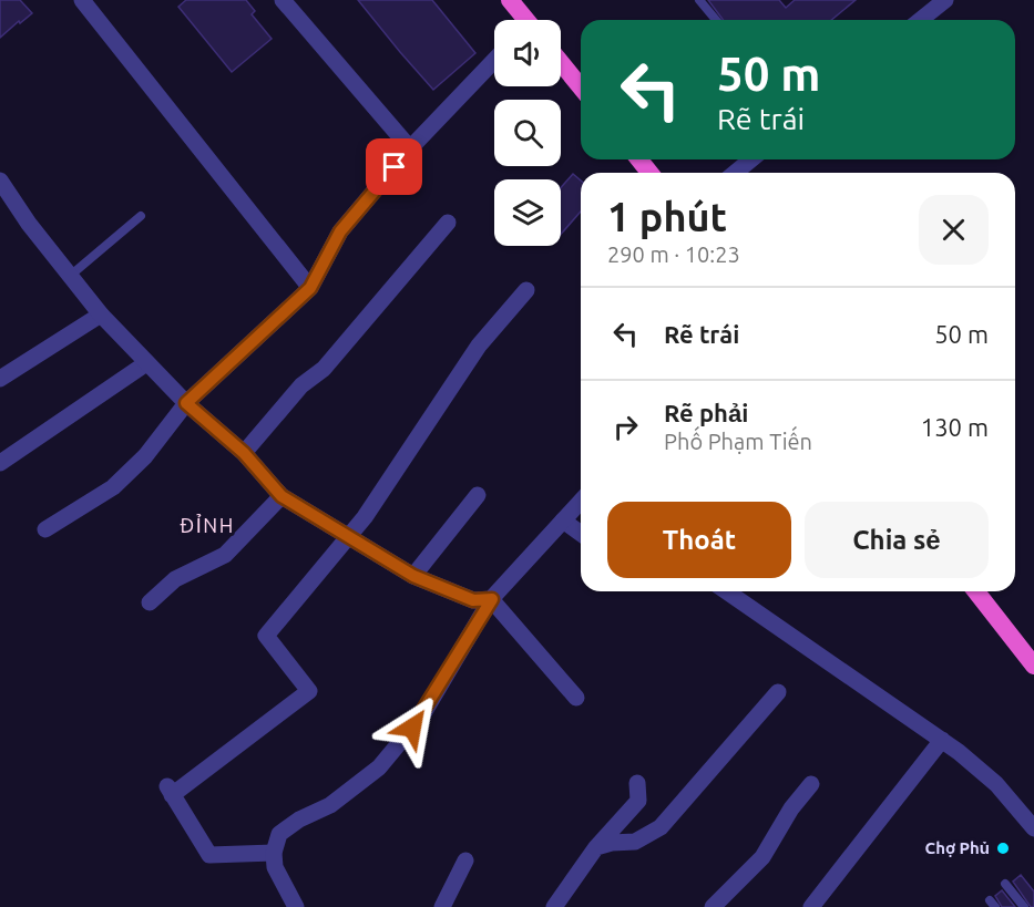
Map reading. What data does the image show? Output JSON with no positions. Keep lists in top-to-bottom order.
{
  "districts": ["ĐỈNH"],
  "places": ["Chợ Phủ"],
  "page": {
    "turn": ["50 m", "Rẽ trái"],
    "heading": ["1 phút", "290 m · 10:23"],
    "list": [
      {
        "name": "Rẽ trái",
        "value": "50 m"
      },
      {
        "name": "Rẽ phải",
        "note": "Phố Phạm Tiến",
        "value": "130 m"
      }
    ],
    "buttons": ["Thoát", "Chia sẻ"]
  }
}
